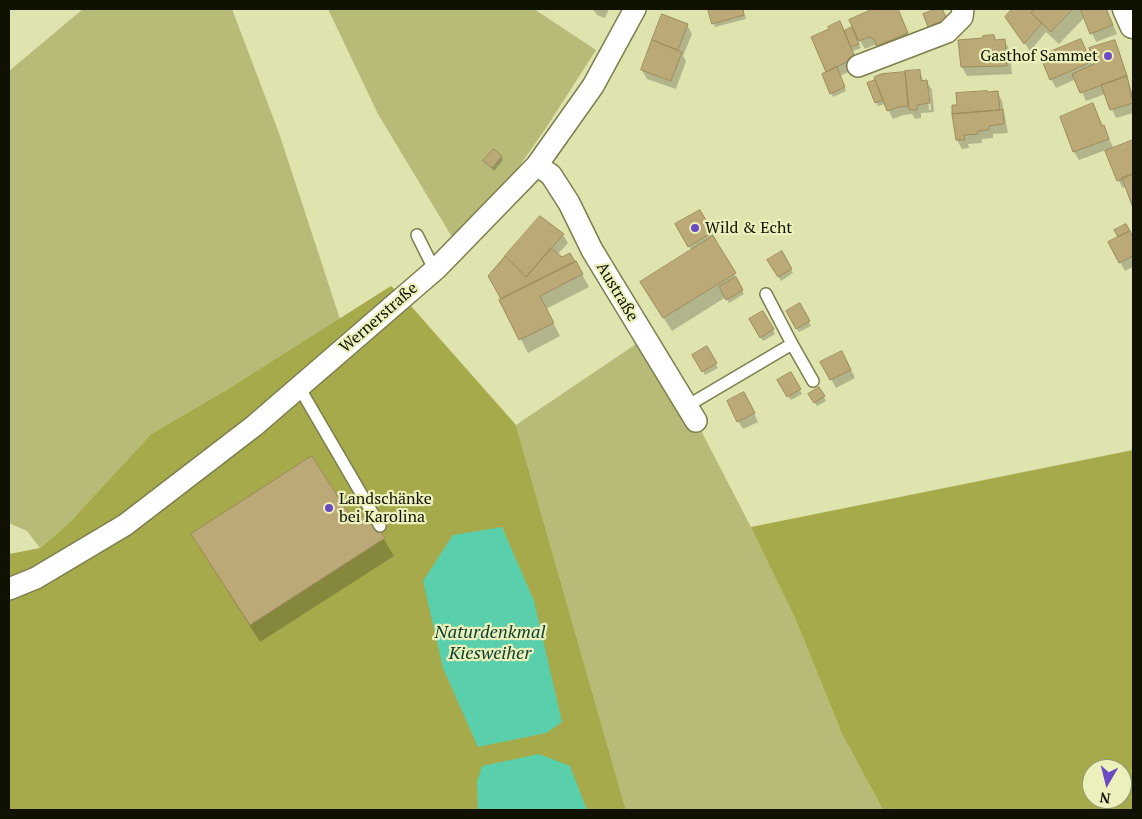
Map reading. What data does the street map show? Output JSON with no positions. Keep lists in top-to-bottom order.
{
  "streets": {
    "street": ["Austraße", "Wernerstraße"]
  },
  "crossings": [
    ["Austraße", "Wernerstraße"]
  ],
  "water": ["Naturdenkmal Kiesweiher"],
  "places": ["Gasthof Sammet", "Wild & Echt", "Landschänke bei Karolina"],
  "north": "bottom"
}
